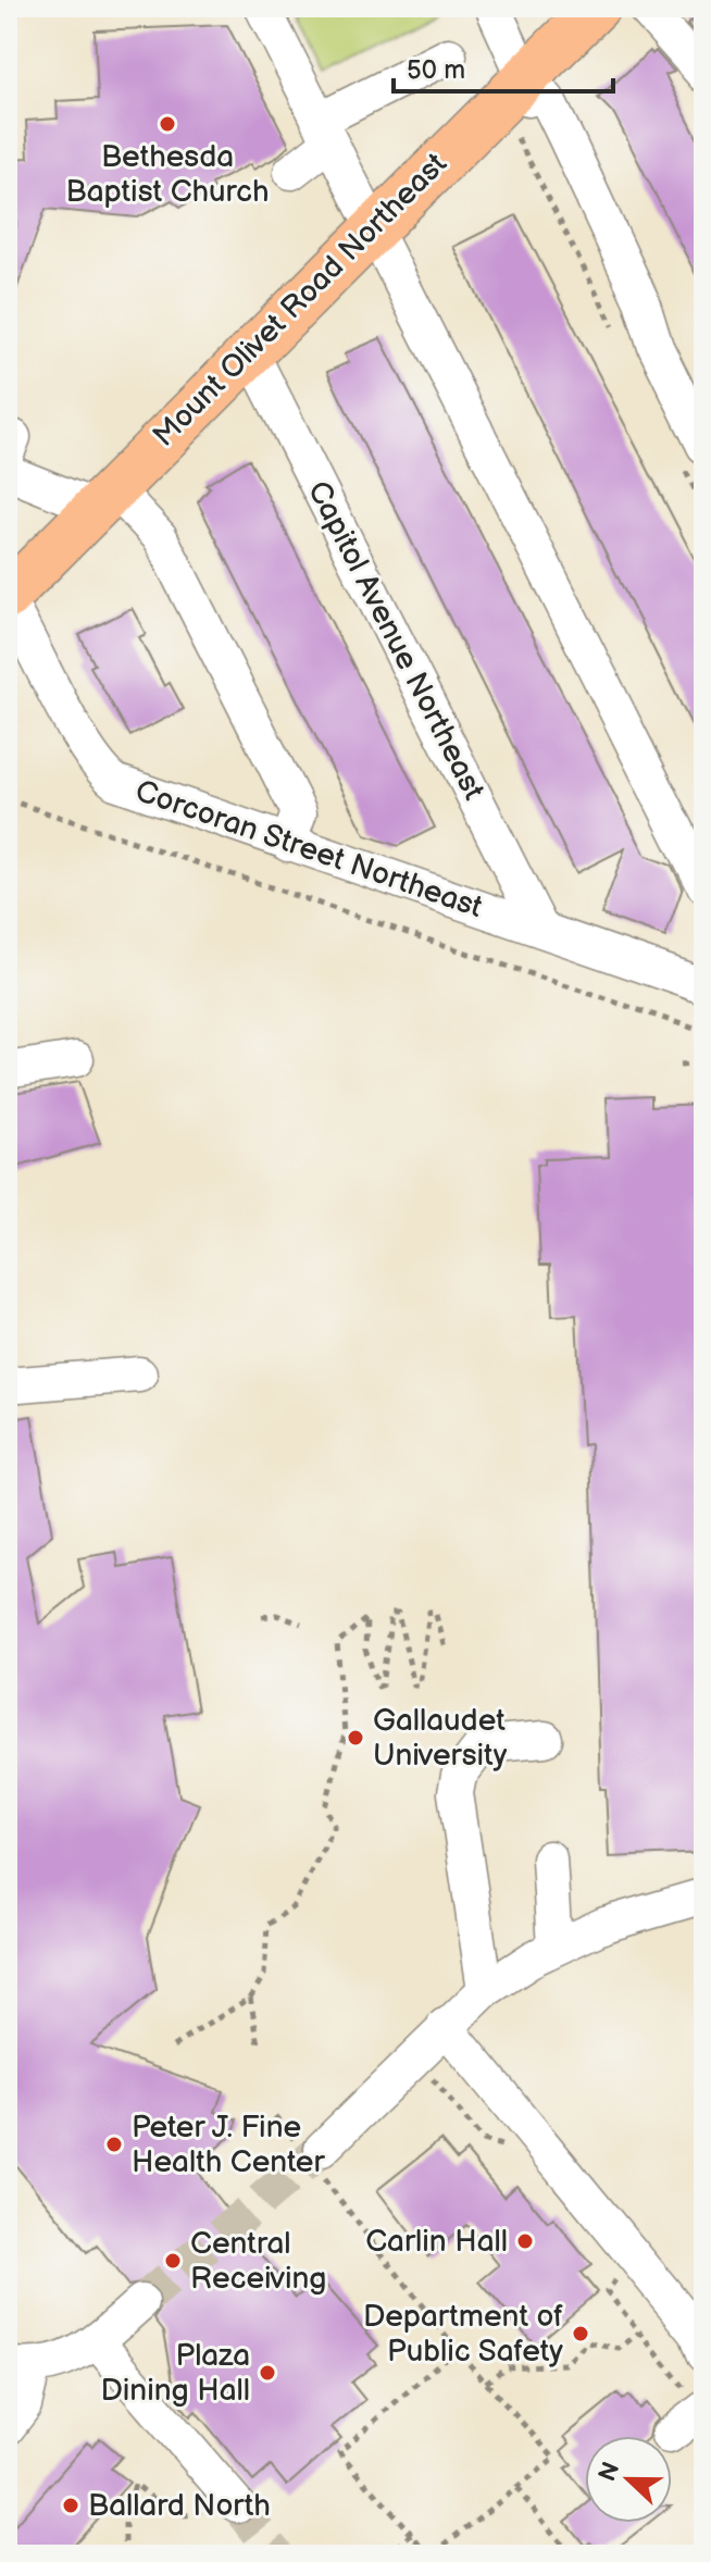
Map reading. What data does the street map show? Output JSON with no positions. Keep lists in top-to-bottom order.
{
  "streets": {
    "main road": ["Mount Olivet Road Northeast"],
    "street": ["Capitol Avenue Northeast", "Corcoran Street Northeast"]
  },
  "crossings": [
    ["Mount Olivet Road Northeast", "Capitol Avenue Northeast"],
    ["Mount Olivet Road Northeast", "Corcoran Street Northeast"],
    ["Capitol Avenue Northeast", "Corcoran Street Northeast"]
  ],
  "places": [
    "Bethesda Baptist Church",
    "Gallaudet University",
    "Peter J. Fine Health Center",
    "Carlin Hall",
    "Central Receiving",
    "Department of Public Safety",
    "Plaza Dining Hall",
    "Ballard North"
  ],
  "scale_bar": "50 m",
  "north": "left"
}
